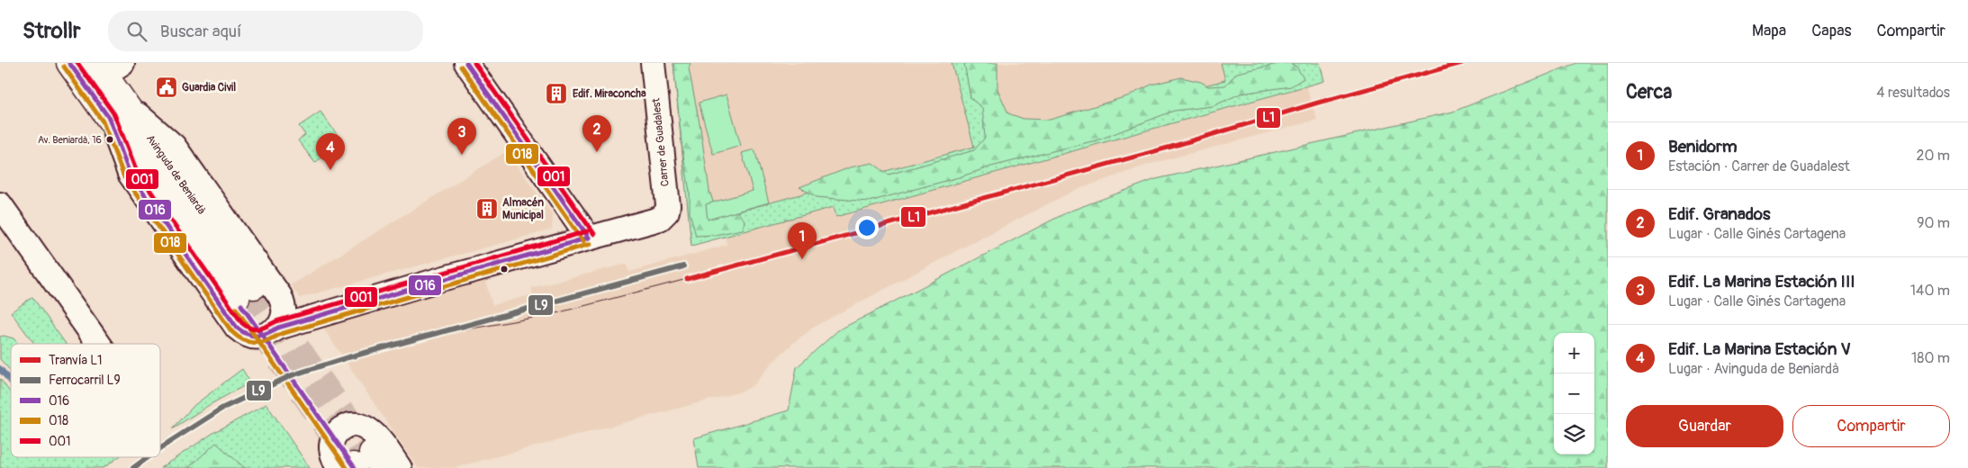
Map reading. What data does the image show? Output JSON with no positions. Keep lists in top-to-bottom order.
{
  "streets": {
    "main road": ["Avinguda de Beniardà"],
    "street": ["Carrer de Guadalest"]
  },
  "crossings": [
    ["Carrer de Guadalest", "Avinguda de Beniardà"]
  ],
  "places": {
    "public building": ["Guardia Civil"],
    "building": ["Edif. Miraconcha", "Almacén Municipal"],
    "other": ["Av. Beniardà, 16"]
  },
  "lines": [
    "tram line L1",
    "transit line 016",
    "transit line 001",
    "transit line 018",
    "rail line L9"
  ],
  "legend": [
    "Tranvía L1",
    "Ferrocarril L9",
    "016",
    "018",
    "001"
  ],
  "page": {
    "header": "Strollr",
    "search": "Buscar aquí",
    "nav": ["Mapa", "Capas", "Compartir"],
    "heading": ["Cerca", "4 resultados"],
    "pins": [
      "2",
      "3",
      "4",
      "1"
    ],
    "list": [
      {
        "mark": "1",
        "name": "Benidorm",
        "note": "Estación · Carrer de Guadalest",
        "value": "20 m"
      },
      {
        "mark": "2",
        "name": "Edif. Granados",
        "note": "Lugar · Calle Ginés Cartagena",
        "value": "90 m"
      },
      {
        "mark": "3",
        "name": "Edif. La Marina Estación III",
        "note": "Lugar · Calle Ginés Cartagena",
        "value": "140 m"
      },
      {
        "mark": "4",
        "name": "Edif. La Marina Estación V",
        "note": "Lugar · Avinguda de Beniardà",
        "value": "180 m"
      }
    ],
    "map_buttons": ["+", "−"],
    "buttons": ["Guardar", "Compartir"]
  }
}
